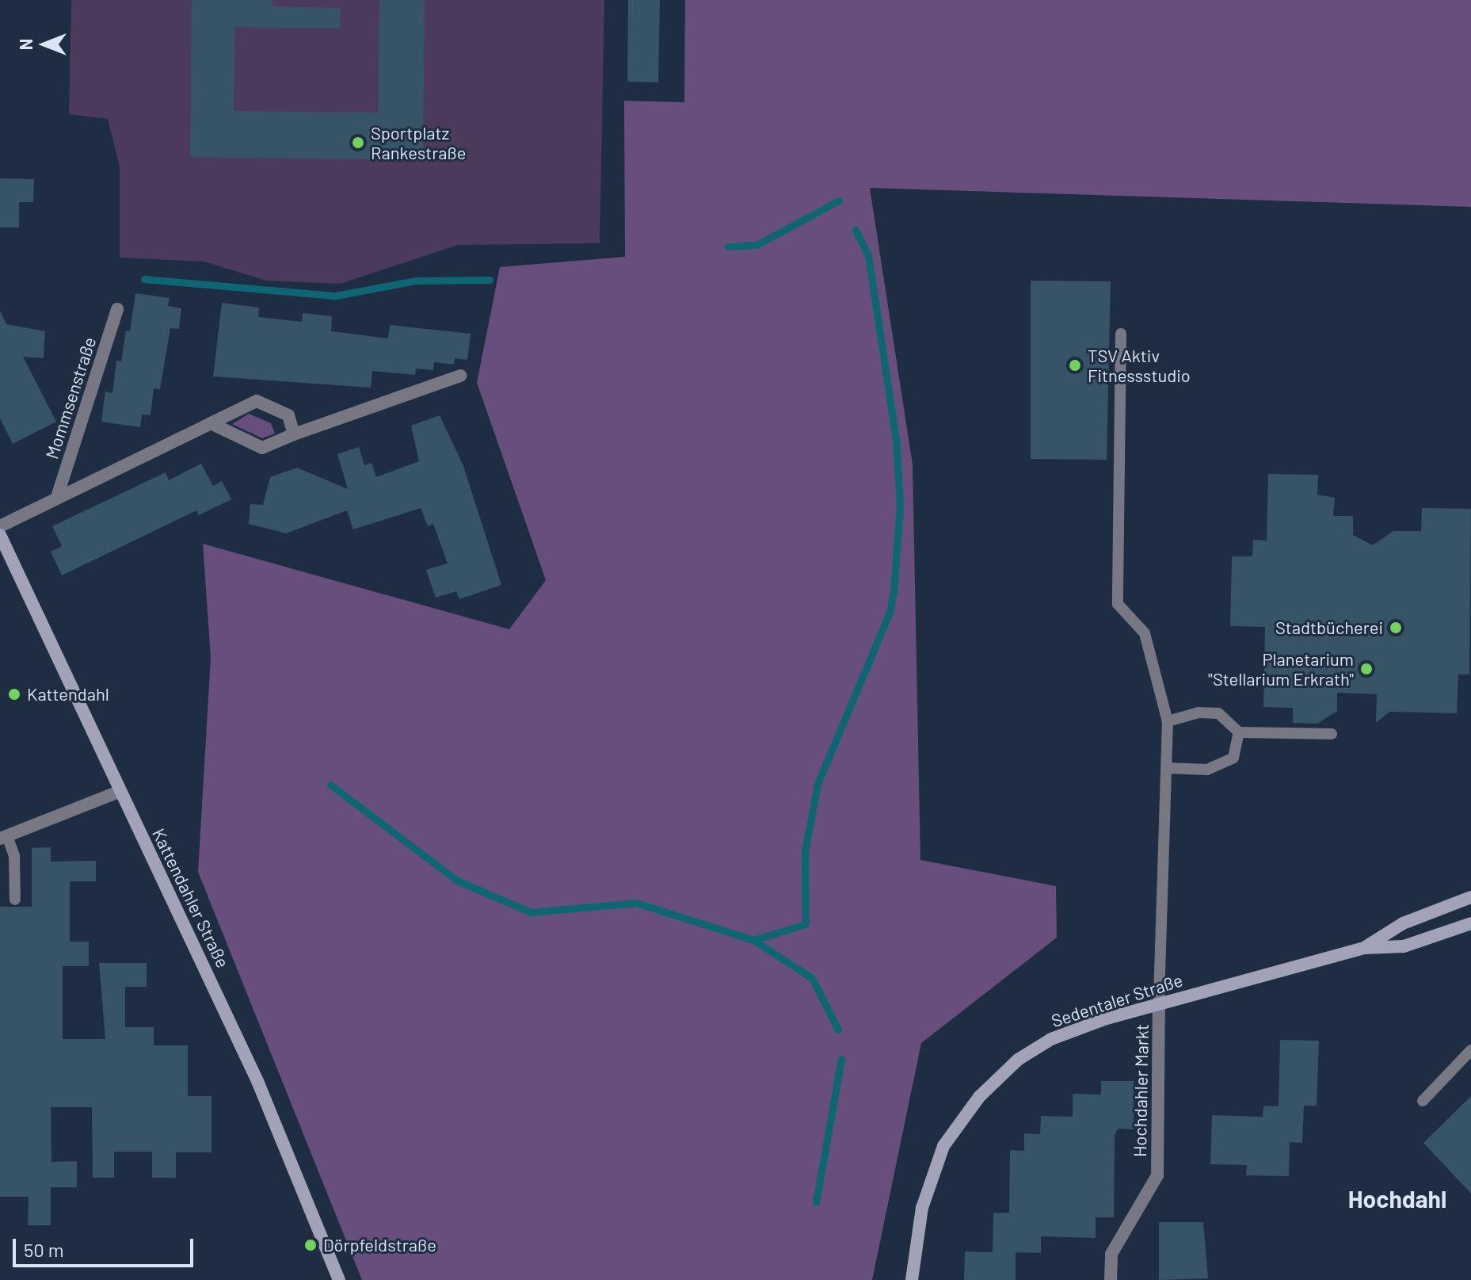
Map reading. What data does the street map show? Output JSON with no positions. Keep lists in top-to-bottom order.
{
  "streets": {
    "street": [
      "Mommsenstraße",
      "Kattendahler Straße",
      "Sedentaler Straße",
      "Hochdahler Markt"
    ]
  },
  "crossings": [
    ["Sedentaler Straße", "Hochdahler Markt"]
  ],
  "districts": ["Hochdahl"],
  "places": [
    "Sportplatz Rankestraße",
    "TSV Aktiv Fitnessstudio",
    "Stadtbücherei",
    "Planetarium \"Stellarium Erkrath\"",
    "Kattendahl",
    "Dörpfeldstraße"
  ],
  "scale_bar": "50 m",
  "north": "left"
}
